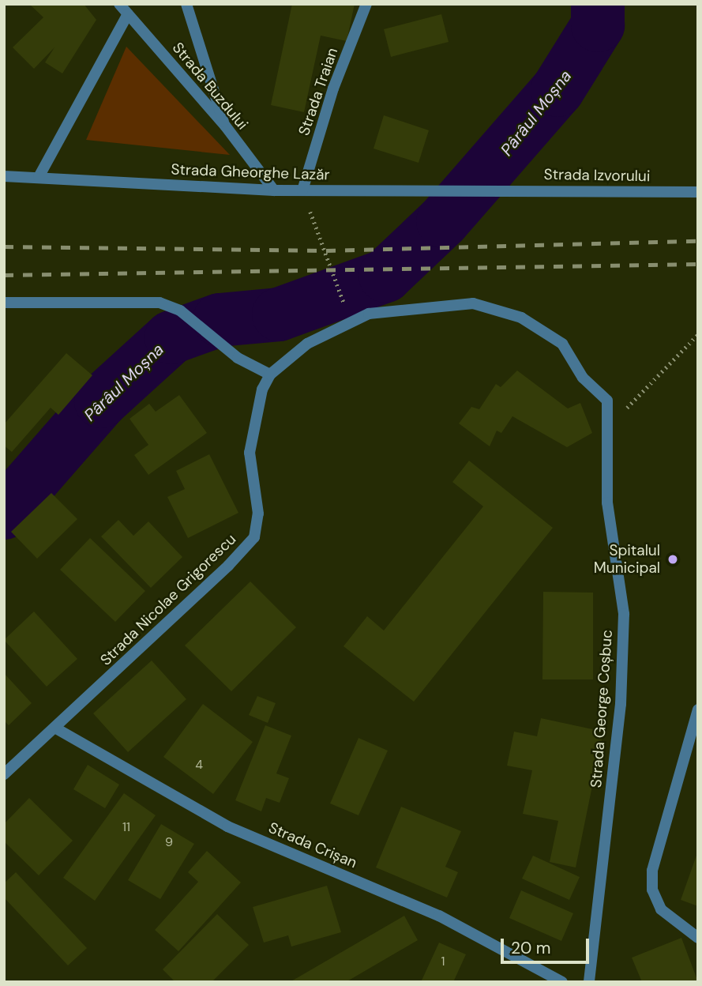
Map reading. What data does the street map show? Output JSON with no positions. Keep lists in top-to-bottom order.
{
  "streets": {
    "street": [
      "Strada Buzdului",
      "Strada Traian",
      "Strada Gheorghe Lazăr",
      "Strada Izvorului",
      "Strada Nicolae Grigorescu",
      "Strada George Coșbuc",
      "Strada Crișan"
    ]
  },
  "crossings": [
    ["Strada Buzdului", "Strada Gheorghe Lazăr"],
    ["Strada Traian", "Strada Gheorghe Lazăr"],
    ["Strada Gheorghe Lazăr", "Strada Izvorului"],
    ["Strada Nicolae Grigorescu", "Strada George Coșbuc"],
    ["Strada Nicolae Grigorescu", "Strada Crișan"]
  ],
  "water": ["Pârâul Moșna"],
  "places": ["Spitalul Municipal"],
  "house_numbers": [
    "4",
    "11",
    "9",
    "1"
  ],
  "scale_bar": "20 m"
}
